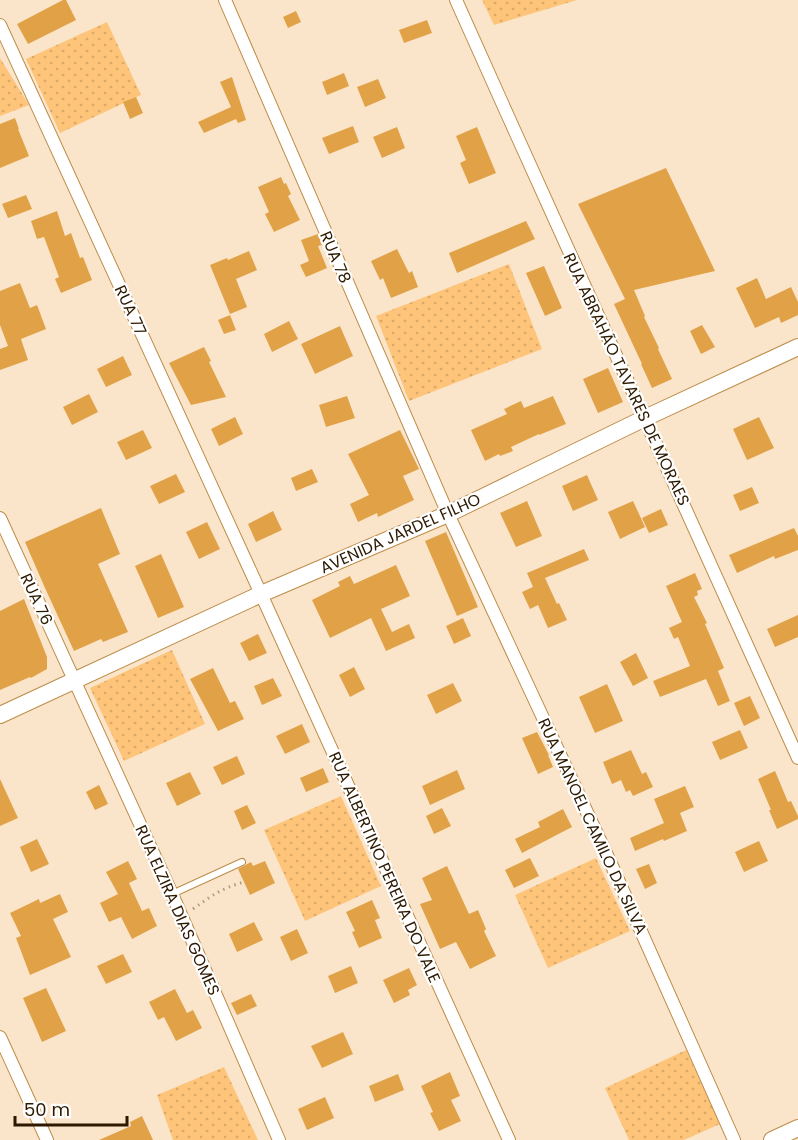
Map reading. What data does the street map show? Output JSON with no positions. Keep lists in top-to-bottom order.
{
  "streets": {
    "main road": ["AVENIDA JARDEL FILHO"],
    "street": [
      "RUA 78",
      "RUA 77",
      "RUA ABRAHÃO TAVARES DE MORAES",
      "RUA 76",
      "RUA MANOEL CAMILO DA SILVA",
      "RUA ALBERTINO PEREIRA DO VALE",
      "RUA ELZIRA DIAS GOMES"
    ]
  },
  "crossings": [
    ["RUA 78", "AVENIDA JARDEL FILHO"],
    ["RUA 78", "RUA MANOEL CAMILO DA SILVA"],
    ["RUA 77", "AVENIDA JARDEL FILHO"],
    ["RUA 77", "RUA ALBERTINO PEREIRA DO VALE"],
    ["RUA ABRAHÃO TAVARES DE MORAES", "AVENIDA JARDEL FILHO"],
    ["AVENIDA JARDEL FILHO", "RUA 76"],
    ["AVENIDA JARDEL FILHO", "RUA MANOEL CAMILO DA SILVA"],
    ["AVENIDA JARDEL FILHO", "RUA ALBERTINO PEREIRA DO VALE"],
    ["AVENIDA JARDEL FILHO", "RUA ELZIRA DIAS GOMES"],
    ["RUA 76", "RUA ELZIRA DIAS GOMES"]
  ],
  "scale_bar": "50 m"
}
